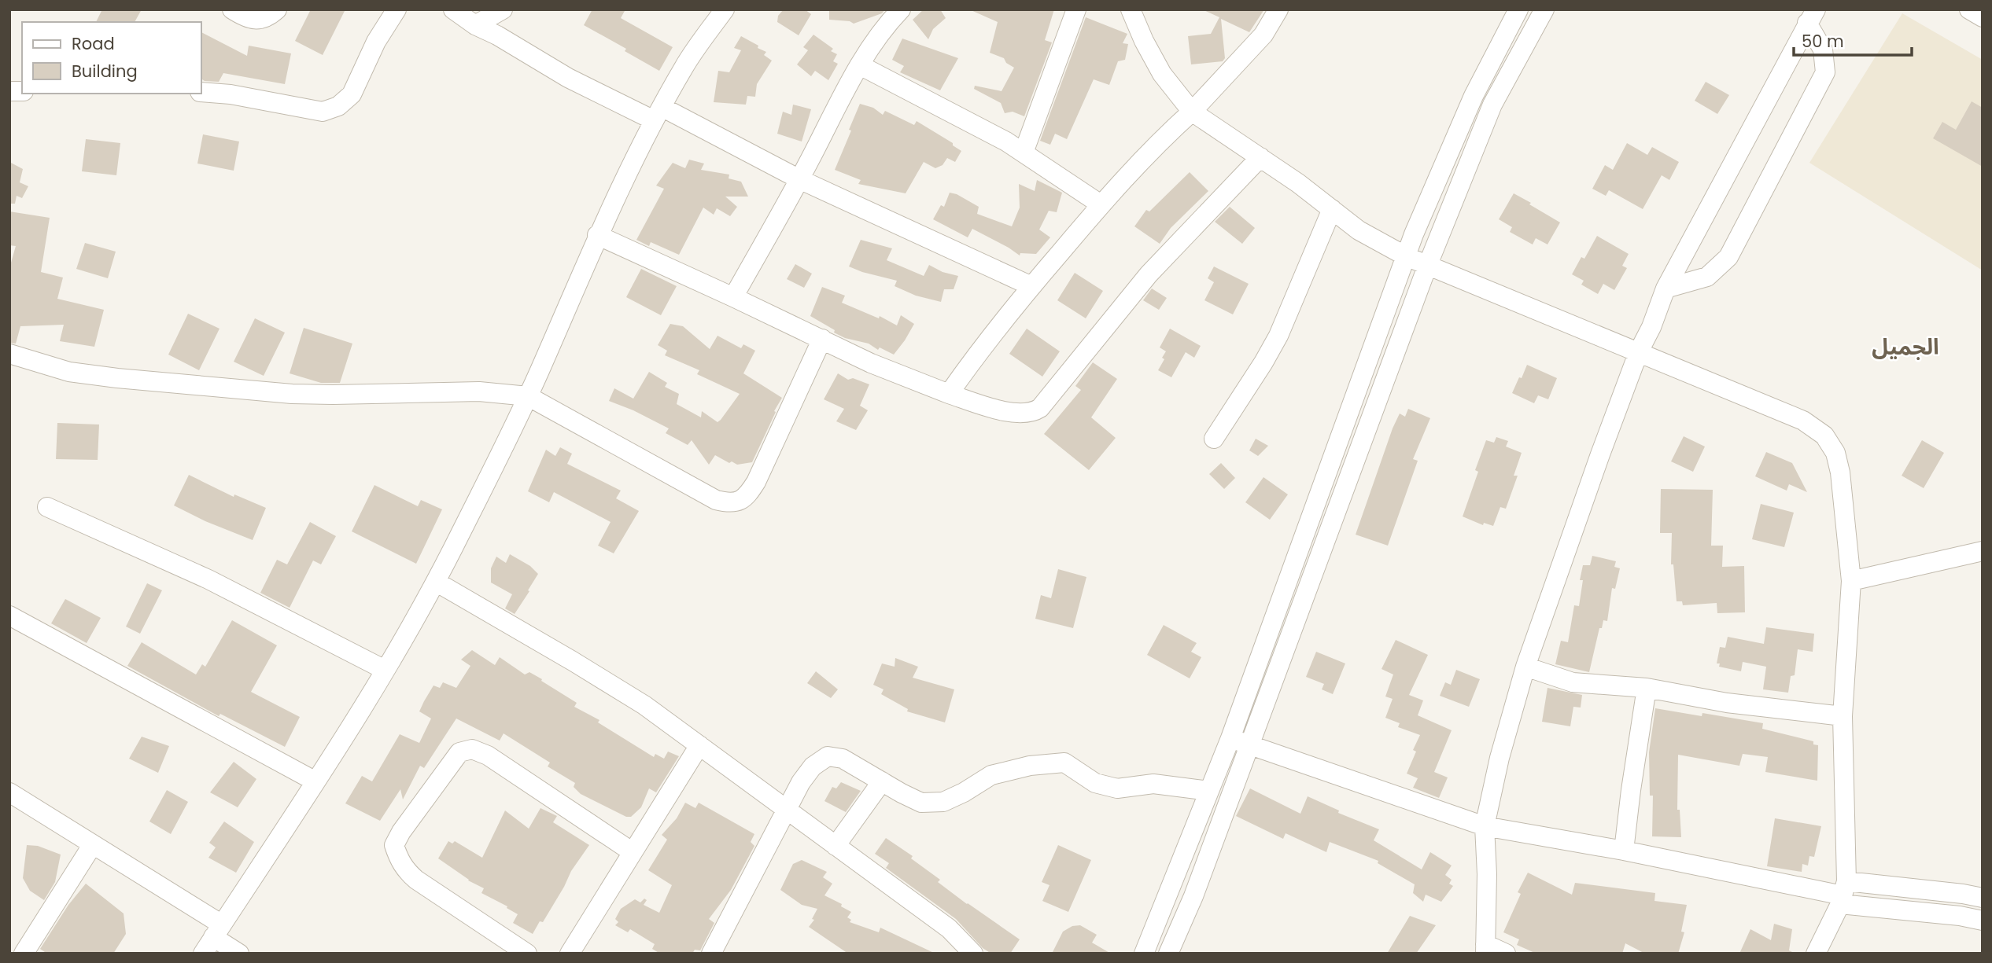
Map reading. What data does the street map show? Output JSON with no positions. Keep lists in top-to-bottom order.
{
  "districts": ["الجميل"],
  "legend": ["Road", "Building"],
  "scale_bar": "50 m"
}
